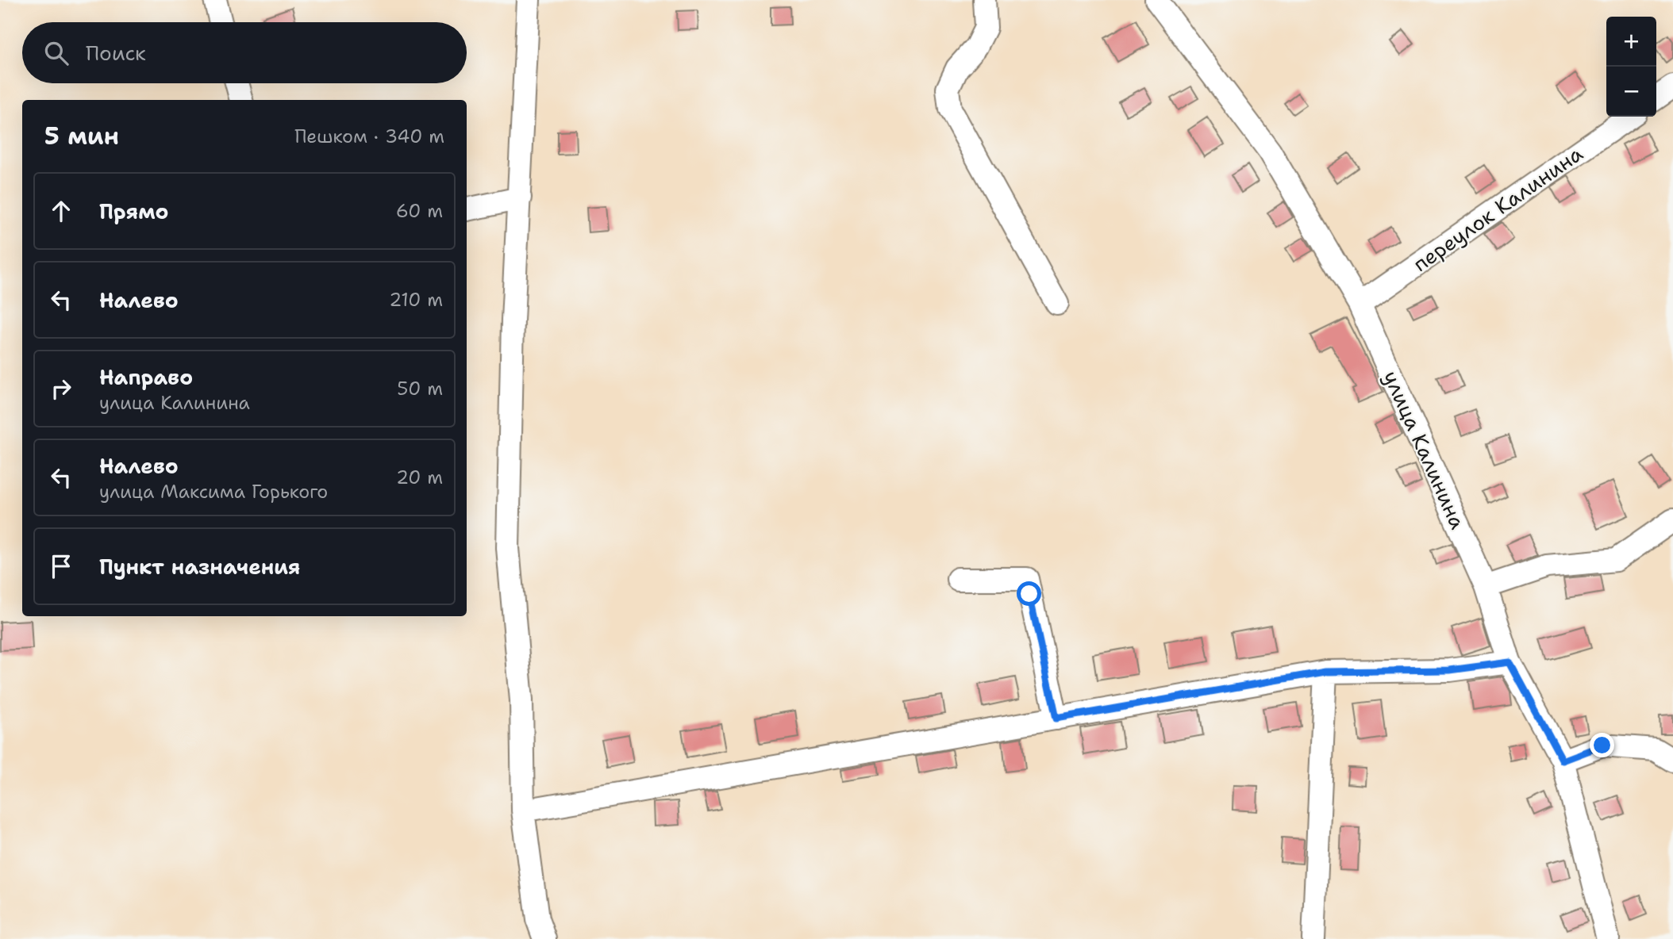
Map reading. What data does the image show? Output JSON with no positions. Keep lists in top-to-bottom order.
{
  "streets": {
    "street": ["переулок Калинина", "улица Калинина"]
  },
  "crossings": [
    ["переулок Калинина", "улица Калинина"]
  ],
  "page": {
    "map_buttons": ["+", "−"],
    "search": "Поиск",
    "heading": ["5 мин", "Пешком · 340 m"],
    "list": [
      ["Прямо", "60 m"],
      ["Налево", "210 m"],
      ["Направо", "улица Калинина", "50 m"],
      ["Налево", "улица Максима Горького", "20 m"],
      "Пункт назначения"
    ]
  }
}
